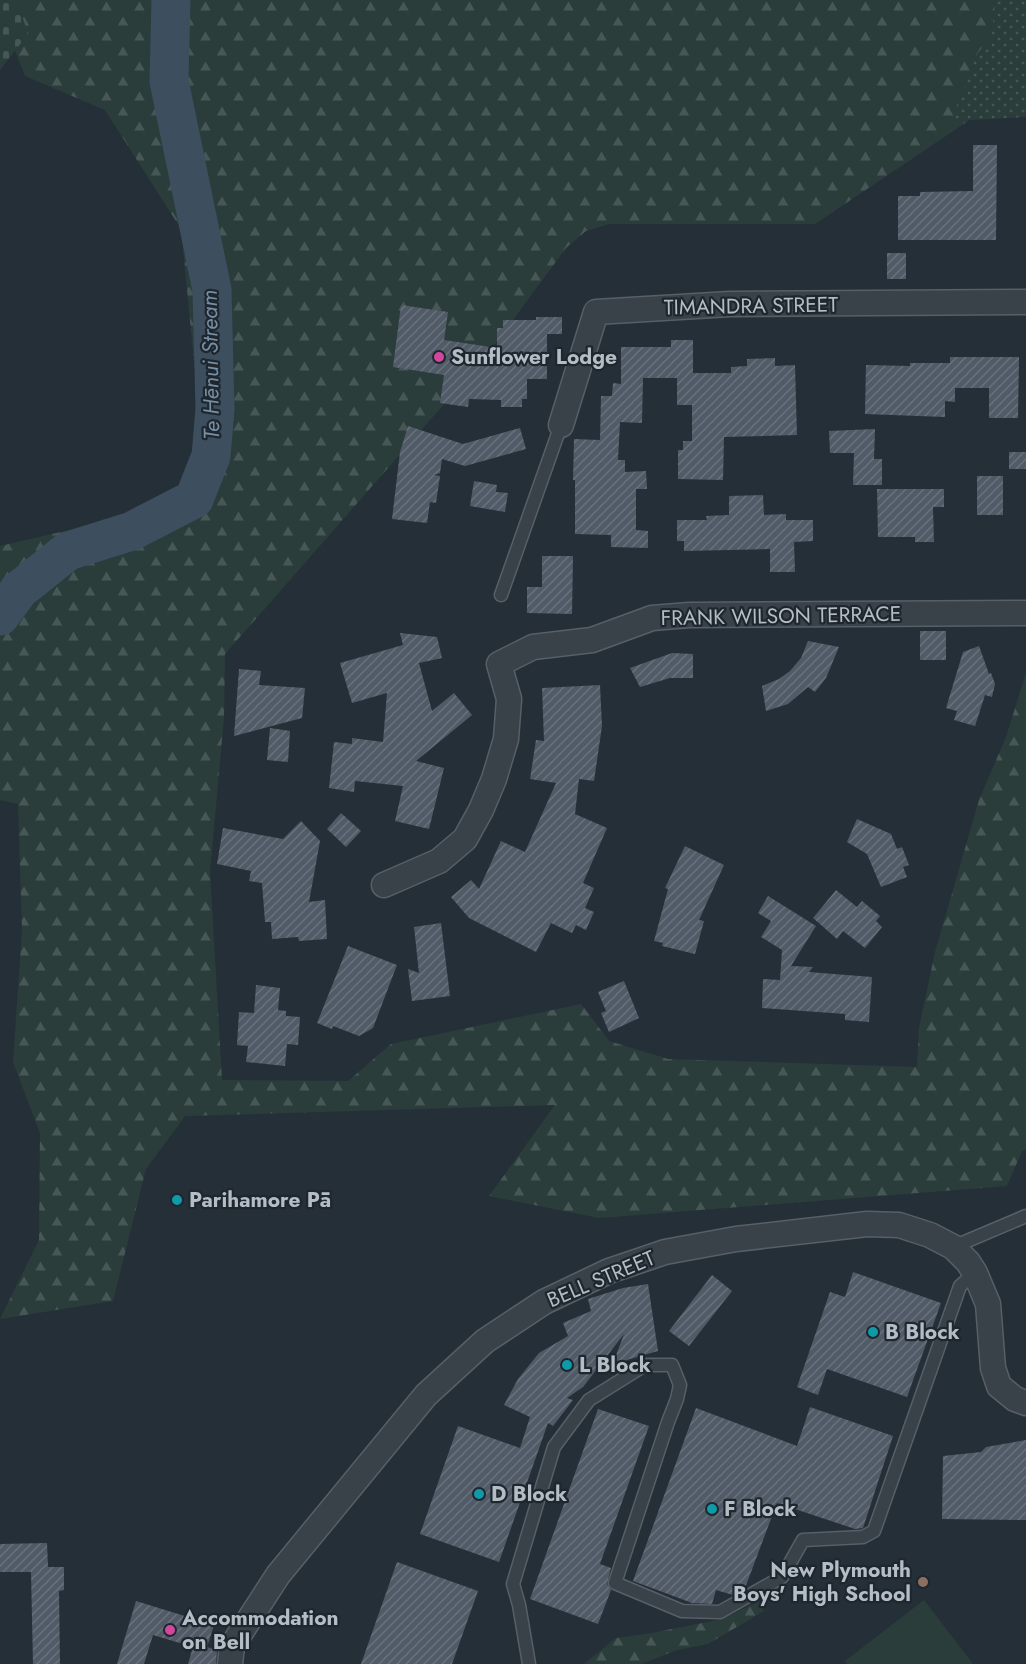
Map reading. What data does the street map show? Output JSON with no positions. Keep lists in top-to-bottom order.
{
  "streets": {
    "street": ["TIMANDRA STREET", "FRANK WILSON TERRACE", "BELL STREET"]
  },
  "water": ["Te Hēnui Stream"],
  "places": [
    "Sunflower Lodge",
    "Parihamore Pā",
    "B Block",
    "L Block",
    "D Block",
    "F Block",
    "New Plymouth Boys' High School",
    "Accommodation on Bell"
  ]
}
